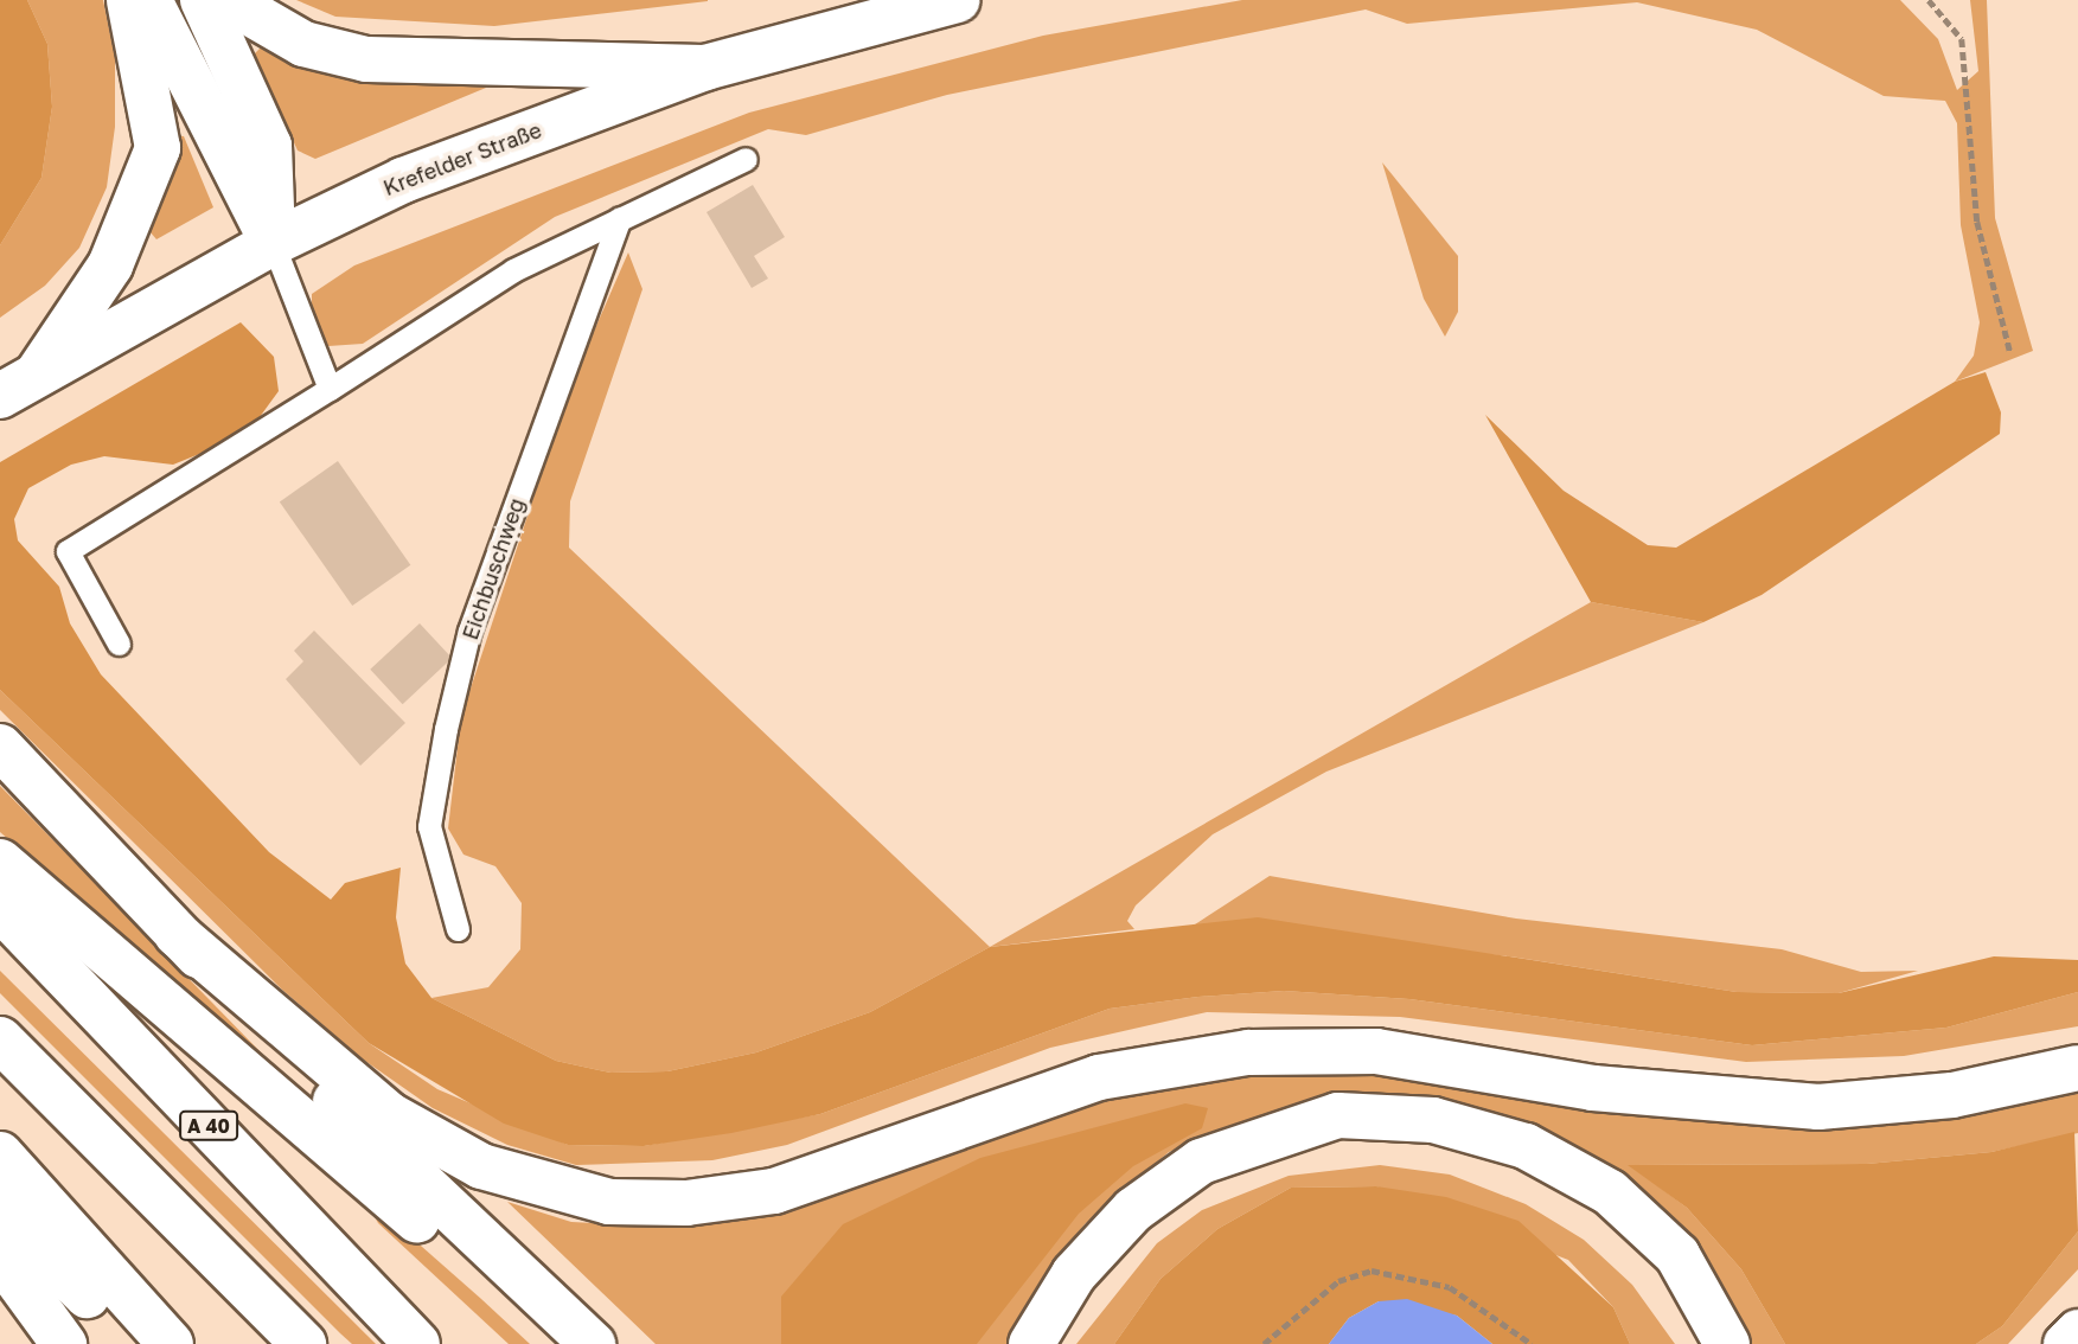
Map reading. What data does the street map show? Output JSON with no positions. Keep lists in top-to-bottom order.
{
  "streets": {
    "main road": ["Krefelder Straße", "A 40"],
    "lane": ["Eichbuschweg"]
  }
}
